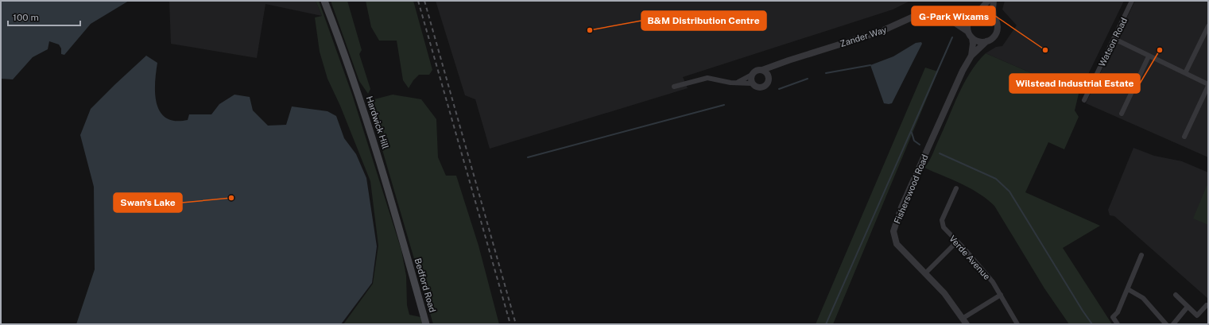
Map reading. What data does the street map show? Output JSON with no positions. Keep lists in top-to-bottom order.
{
  "streets": {
    "main road": ["Hardwick Hill", "Bedford Road"],
    "street": [
      "Zander Way",
      "Watson Road",
      "Fisherswood Road",
      "Verde Avenue"
    ]
  },
  "crossings": [
    ["Hardwick Hill", "Bedford Road"]
  ],
  "places": [
    "B&M Distribution Centre",
    "G-Park Wixams",
    "Wilstead Industrial Estate",
    "Swan's Lake"
  ],
  "scale_bar": "100 m"
}
